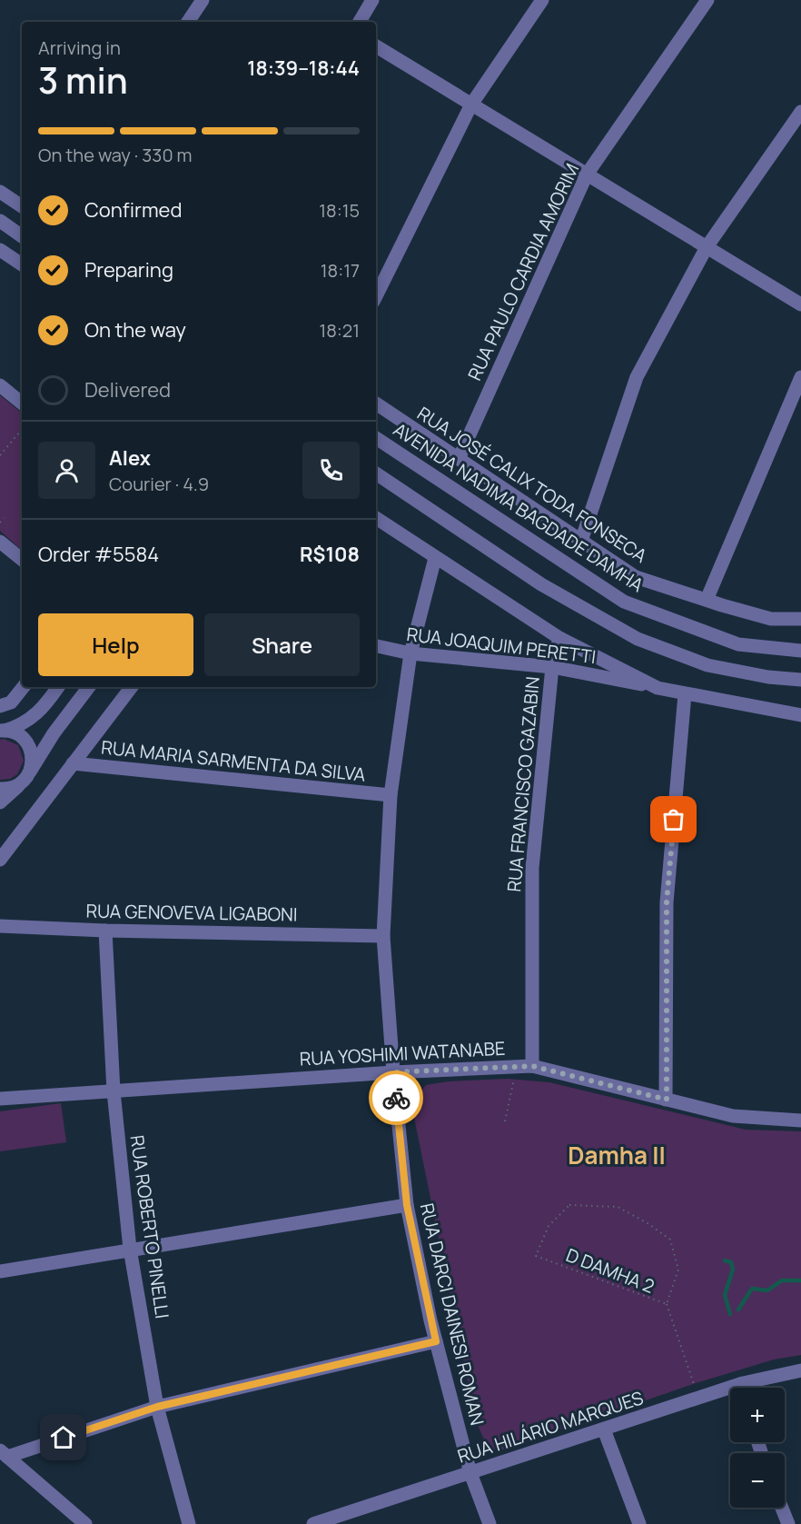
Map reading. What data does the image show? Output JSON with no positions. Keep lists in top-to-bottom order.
{
  "streets": {
    "street": [
      "RUA PAULO CARDIA AMORIM",
      "RUA JOSÉ CALIX TODA FONSECA",
      "AVENIDA NADIMA BAGDADE DAMHA",
      "RUA JOAQUIM PERETTI",
      "RUA MARIA SARMENTA DA SILVA",
      "RUA FRANCISCO GAZABIN",
      "RUA GENOVEVA LIGABONI",
      "RUA YOSHIMI WATANABE",
      "RUA ROBERTO PINELLI",
      "RUA DARCI DAINESI ROMAN",
      "RUA HILÁRIO MARQUES"
    ],
    "path": ["D DAMHA 2"]
  },
  "crossings": [
    ["RUA PAULO CARDIA AMORIM", "RUA JOSÉ CALIX TODA FONSECA"],
    ["RUA JOAQUIM PERETTI", "RUA FRANCISCO GAZABIN"],
    ["RUA JOAQUIM PERETTI", "RUA DARCI DAINESI ROMAN"],
    ["RUA MARIA SARMENTA DA SILVA", "RUA DARCI DAINESI ROMAN"],
    ["RUA FRANCISCO GAZABIN", "RUA YOSHIMI WATANABE"],
    ["RUA GENOVEVA LIGABONI", "RUA ROBERTO PINELLI"],
    ["RUA GENOVEVA LIGABONI", "RUA DARCI DAINESI ROMAN"],
    ["RUA YOSHIMI WATANABE", "RUA ROBERTO PINELLI"],
    ["RUA YOSHIMI WATANABE", "RUA DARCI DAINESI ROMAN"],
    ["RUA DARCI DAINESI ROMAN", "RUA HILÁRIO MARQUES"]
  ],
  "districts": ["Damha II"],
  "page": {
    "heading": ["3 min", "Arriving in", "18:39–18:44"],
    "panel": [
      "Alex",
      "Courier · 4.9",
      "Order #5584",
      "R$108"
    ],
    "bar": "On the way · 330 m",
    "list": [
      ["Confirmed", "18:15"],
      ["Preparing", "18:17"],
      ["On the way", "18:21"],
      "Delivered"
    ],
    "buttons": ["Help", "Share"],
    "map_buttons": ["+", "−"]
  }
}
